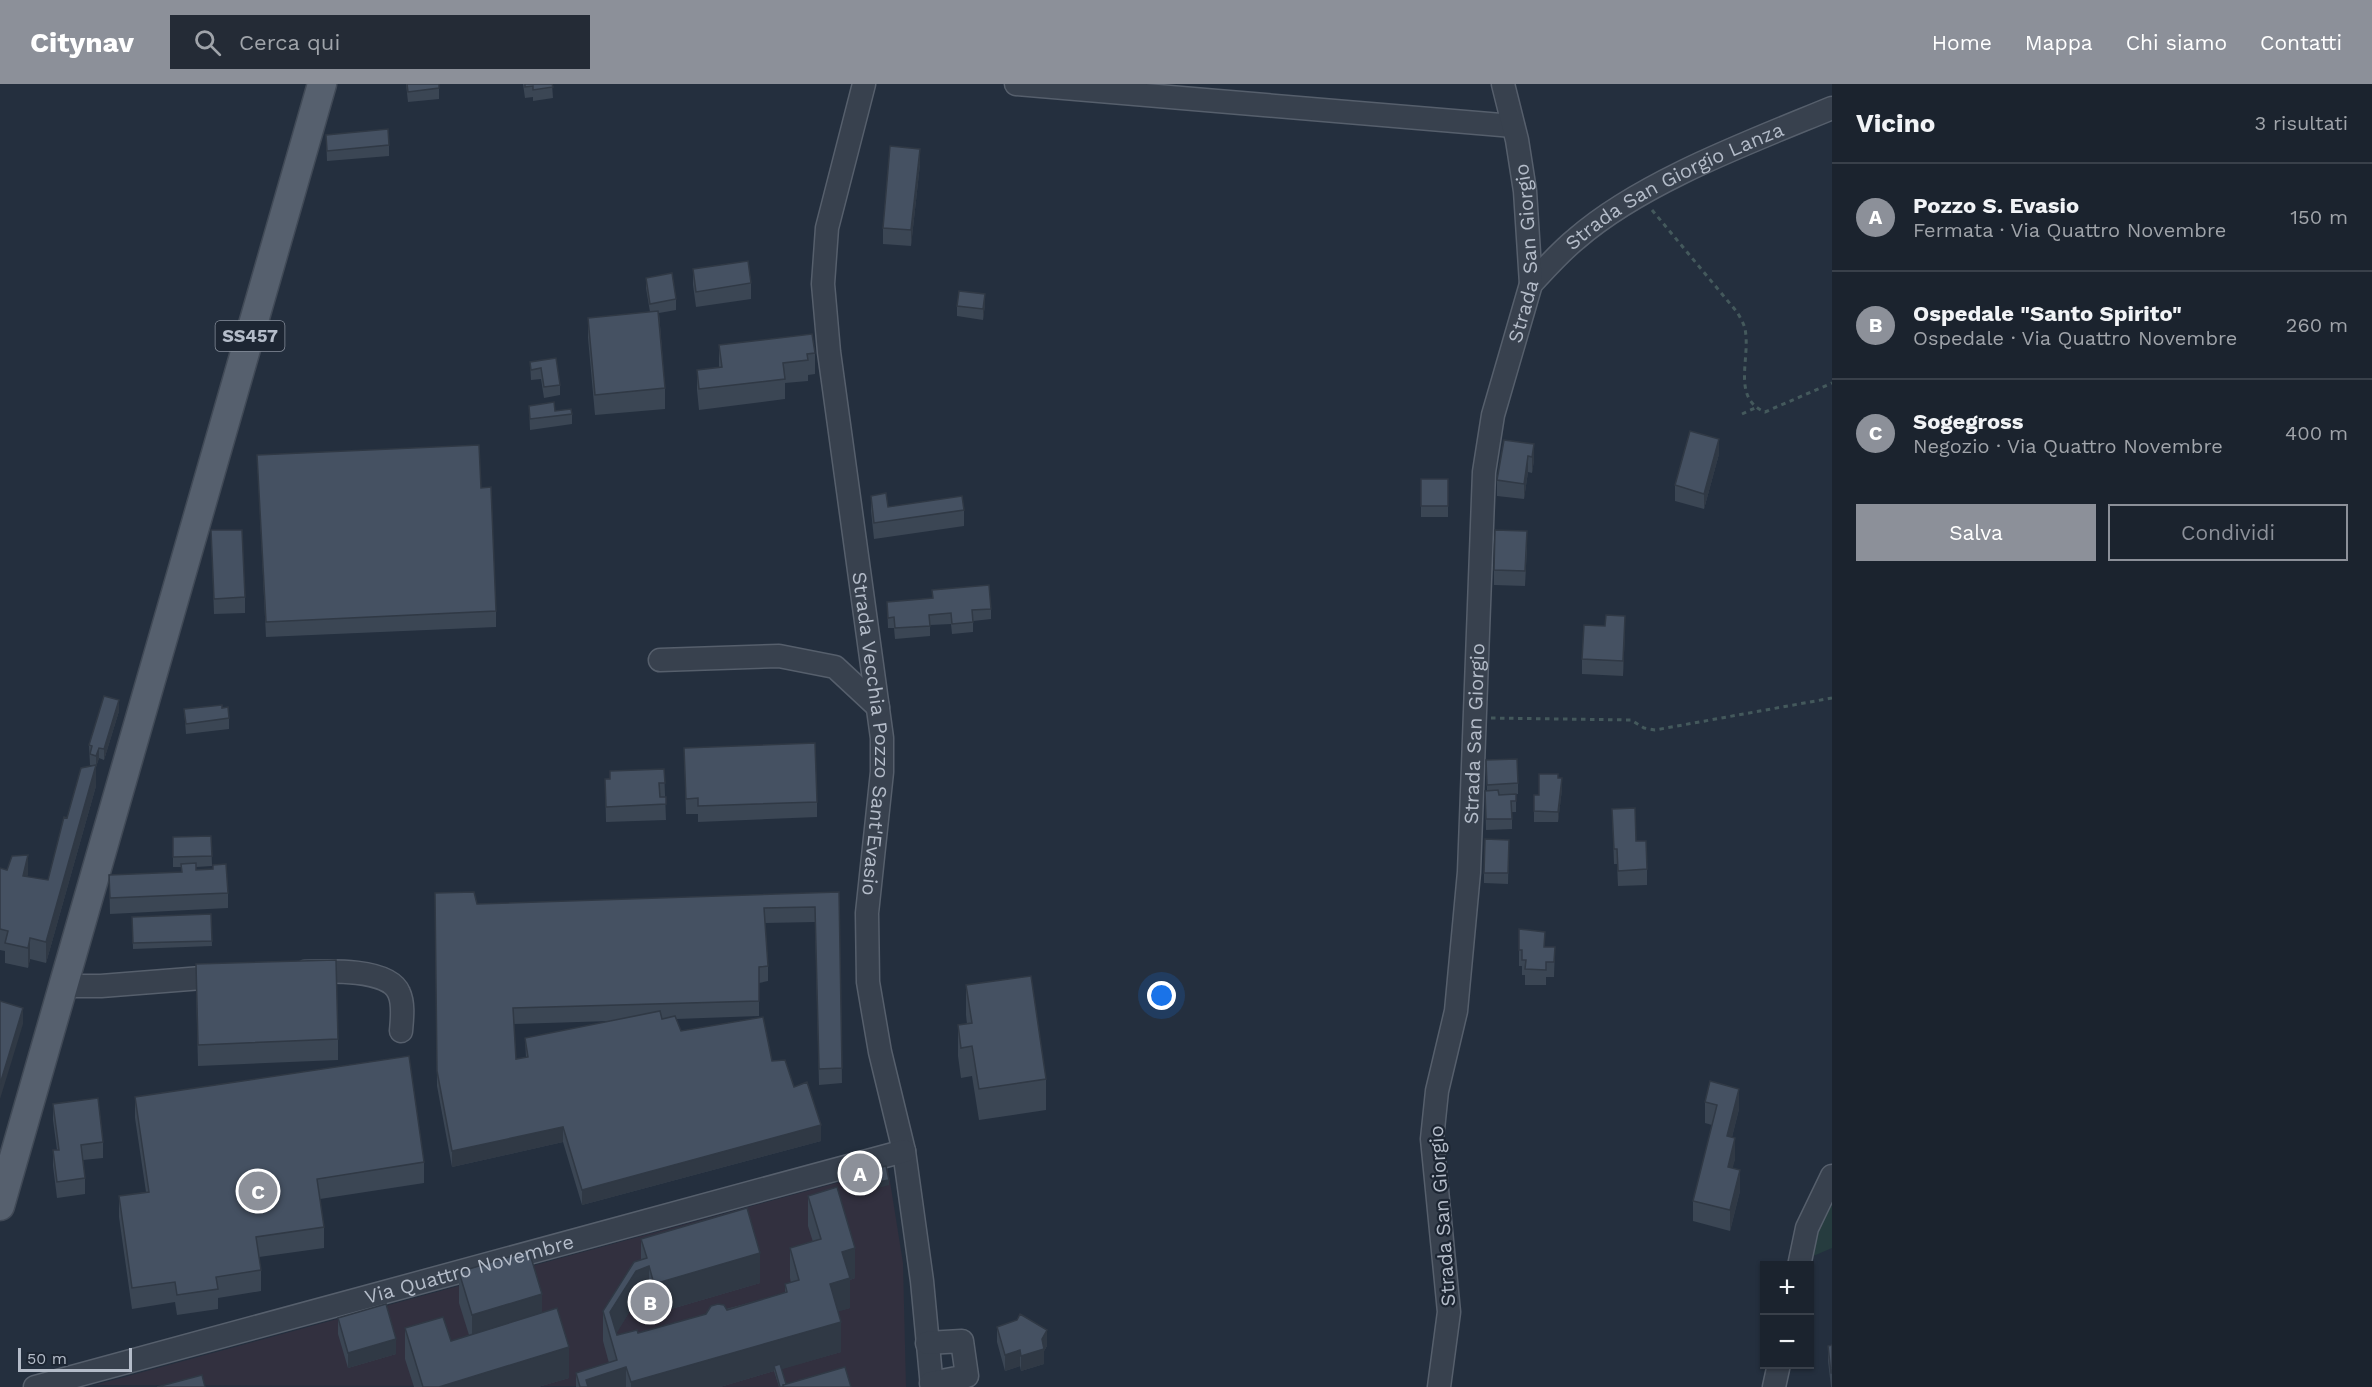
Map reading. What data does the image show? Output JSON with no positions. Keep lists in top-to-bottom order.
{
  "streets": {
    "main road": ["SS457"],
    "street": [
      "Strada San Giorgio Lanza",
      "Strada San Giorgio",
      "Strada Vecchia Pozzo Sant'Evasio",
      "Via Quattro Novembre"
    ]
  },
  "crossings": [
    ["Strada San Giorgio Lanza", "Strada San Giorgio"],
    ["Strada Vecchia Pozzo Sant'Evasio", "Via Quattro Novembre"]
  ],
  "scale_bar": "50 m",
  "page": {
    "header": "Citynav",
    "search": "Cerca qui",
    "nav": [
      "Home",
      "Mappa",
      "Chi siamo",
      "Contatti"
    ],
    "heading": ["Vicino", "3 risultati"],
    "list": [
      {
        "mark": "A",
        "name": "Pozzo S. Evasio",
        "note": "Fermata · Via Quattro Novembre",
        "value": "150 m"
      },
      {
        "mark": "B",
        "name": "Ospedale \"Santo Spirito\"",
        "note": "Ospedale · Via Quattro Novembre",
        "value": "260 m"
      },
      {
        "mark": "C",
        "name": "Sogegross",
        "note": "Negozio · Via Quattro Novembre",
        "value": "400 m"
      }
    ],
    "buttons": ["Salva", "Condividi"],
    "pins": ["A", "C", "B"],
    "map_buttons": ["+", "−"],
    "scale": "50 m"
  }
}
